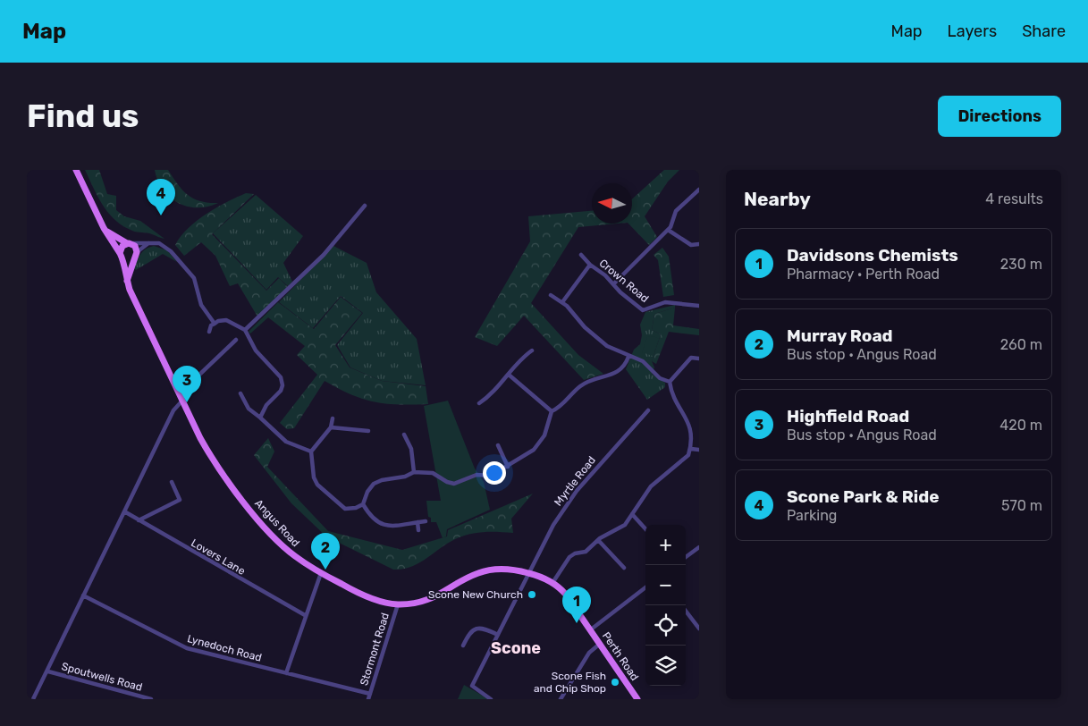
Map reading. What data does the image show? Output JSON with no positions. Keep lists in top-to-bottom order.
{
  "streets": {
    "main road": ["Angus Road", "Perth Road"],
    "street": [
      "Crown Road",
      "Myrtle Road",
      "Lovers Lane",
      "Lynedoch Road",
      "Stormont Road",
      "Spoutwells Road"
    ]
  },
  "crossings": [
    ["Myrtle Road", "Angus Road"],
    ["Myrtle Road", "Perth Road"],
    ["Angus Road", "Stormont Road"],
    ["Angus Road", "Perth Road"],
    ["Lynedoch Road", "Stormont Road"]
  ],
  "districts": ["Scone"],
  "places": ["Scone New Church", "Scone Fish and Chip Shop"],
  "north": "left",
  "page": {
    "header": "Map",
    "nav": ["Map", "Layers", "Share"],
    "buttons": "Directions",
    "title": "Find us",
    "heading": ["Nearby", "4 results"],
    "pins": [
      "4",
      "3",
      "2",
      "1"
    ],
    "list": [
      {
        "mark": "1",
        "name": "Davidsons Chemists",
        "note": "Pharmacy · Perth Road",
        "value": "230 m"
      },
      {
        "mark": "2",
        "name": "Murray Road",
        "note": "Bus stop · Angus Road",
        "value": "260 m"
      },
      {
        "mark": "3",
        "name": "Highfield Road",
        "note": "Bus stop · Angus Road",
        "value": "420 m"
      },
      {
        "mark": "4",
        "name": "Scone Park & Ride",
        "note": "Parking",
        "value": "570 m"
      }
    ],
    "map_buttons": ["+", "−"]
  }
}
